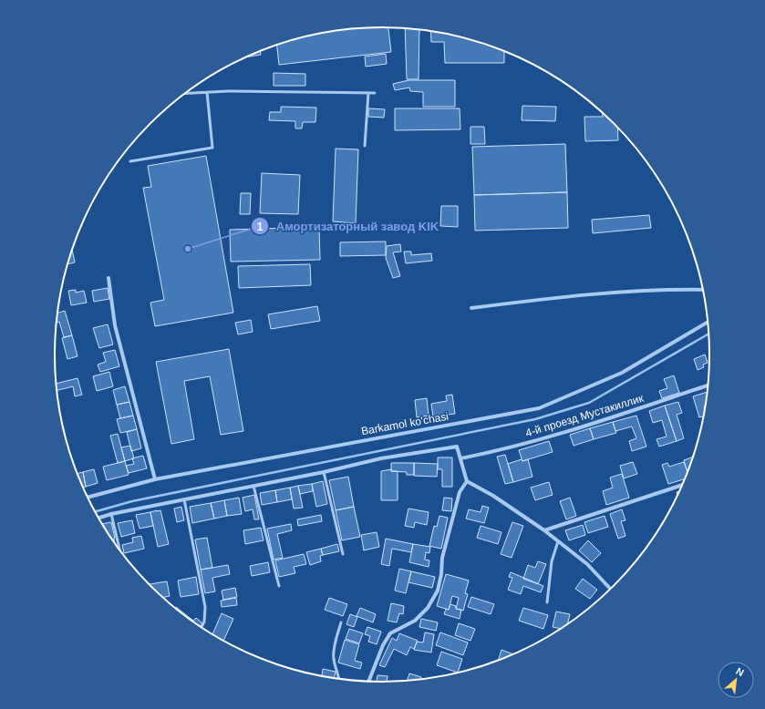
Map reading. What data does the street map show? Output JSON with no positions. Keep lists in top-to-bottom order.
{
  "streets": {
    "street": ["4-й проезд Мустакиллик", "Barkamol ko'chasi"]
  },
  "places": ["Амортизаторный завод KIK"],
  "north": "top right"
}
